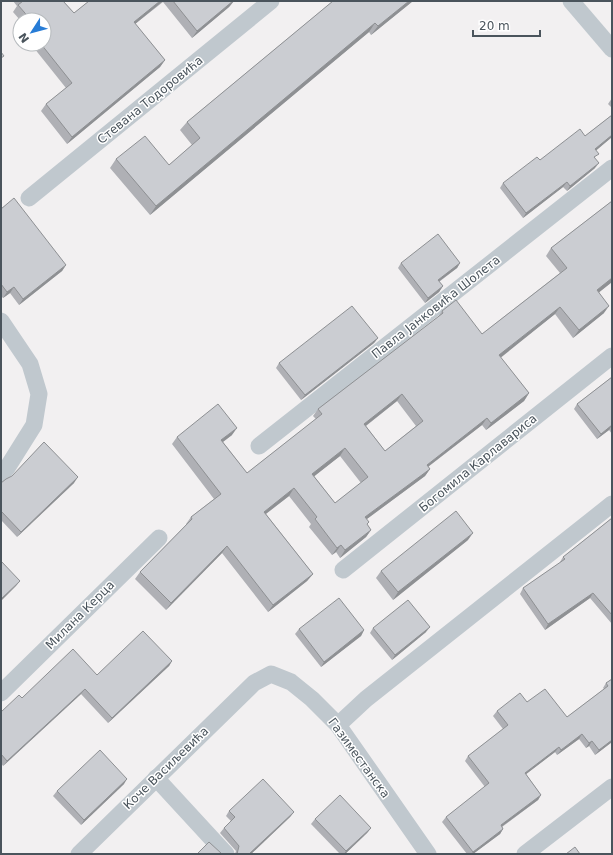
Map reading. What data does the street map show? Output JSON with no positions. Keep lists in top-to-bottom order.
{
  "streets": {
    "street": [
      "Стевана Тодоровића",
      "Павла Јанковића Шолета",
      "Богомила Карлавариса",
      "Милана Керца",
      "Газиместанска",
      "Коче Васиљевића"
    ]
  },
  "crossings": [
    ["Газиместанска", "Коче Васиљевића"]
  ],
  "scale_bar": "20 m",
  "north": "bottom left"
}
